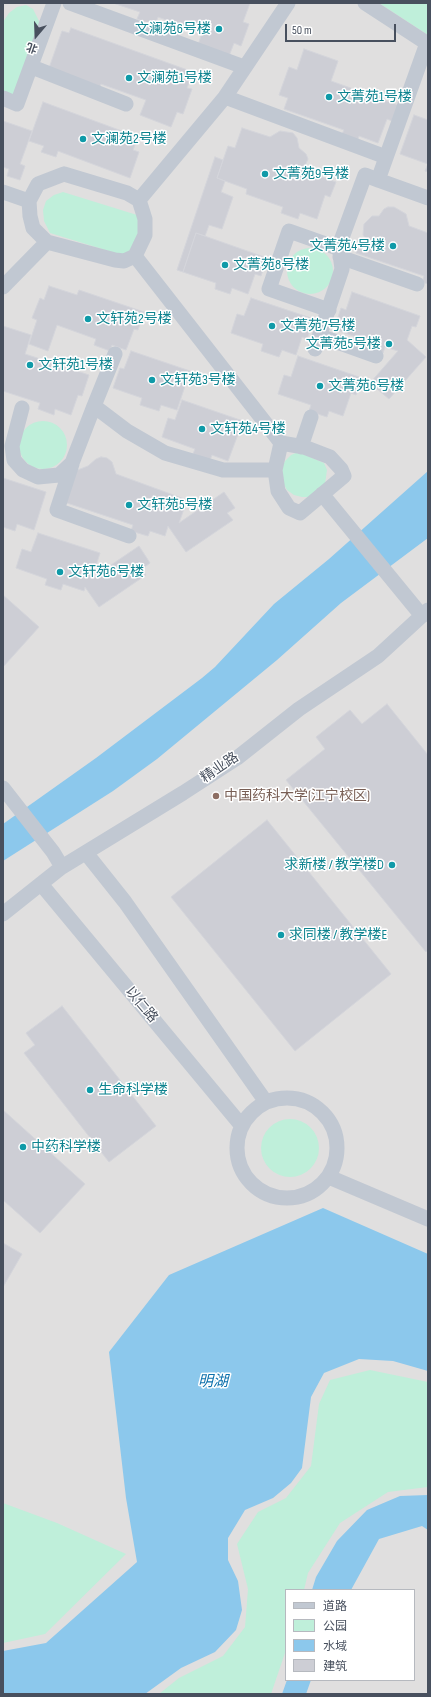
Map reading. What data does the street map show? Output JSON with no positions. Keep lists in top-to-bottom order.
{
  "streets": {
    "street": ["精业路", "以仁路"]
  },
  "crossings": [
    ["精业路", "以仁路"]
  ],
  "water": ["明湖"],
  "places": [
    "文澜苑6号楼",
    "文澜苑1号楼",
    "文菁苑1号楼",
    "文澜苑2号楼",
    "文菁苑9号楼",
    "文菁苑4号楼",
    "文菁苑8号楼",
    "文轩苑2号楼",
    "文菁苑7号楼",
    "文菁苑5号楼",
    "文轩苑1号楼",
    "文轩苑3号楼",
    "文菁苑6号楼",
    "文轩苑4号楼",
    "文轩苑5号楼",
    "文轩苑6号楼",
    "中国药科大学(江宁校区)",
    "求新楼 / 教学楼D",
    "求同楼 / 教学楼E",
    "生命科学楼",
    "中药科学楼"
  ],
  "legend": [
    "道路",
    "公园",
    "水域",
    "建筑"
  ],
  "scale_bar": "50 m",
  "north": "bottom"
}
